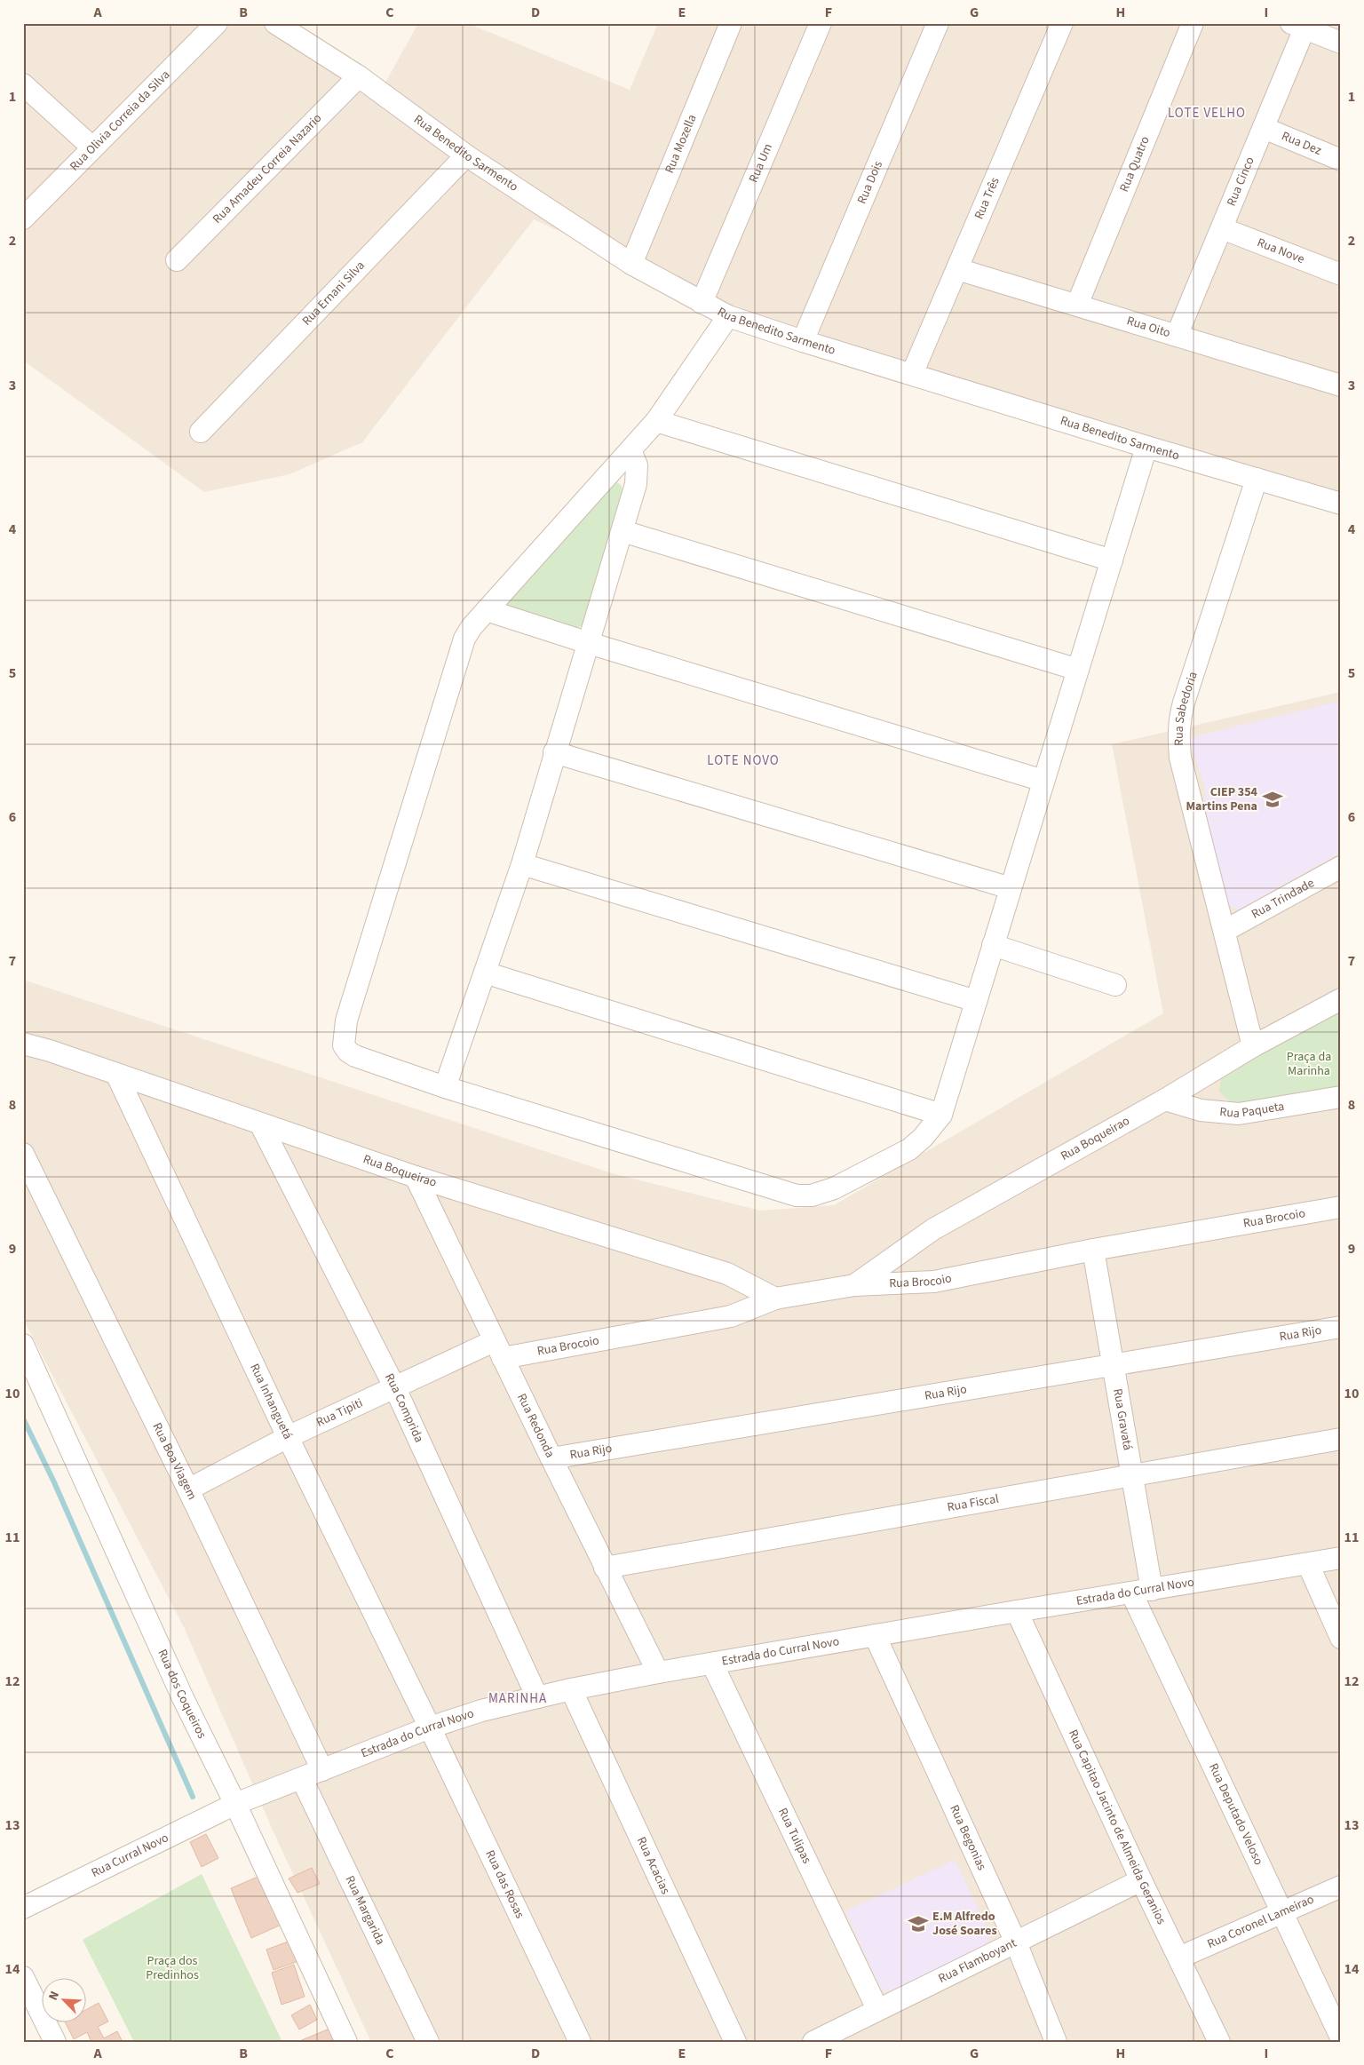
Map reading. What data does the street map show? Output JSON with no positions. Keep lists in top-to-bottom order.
{
  "streets": {
    "street": [
      "Rua Olivia Correia da Silva",
      "Rua Mozella",
      "Rua Dez",
      "Rua Benedito Sarmento",
      "Rua Um",
      "Rua Quatro",
      "Rua Amadeu Correia Nazario",
      "Rua Dois",
      "Rua Cinco",
      "Rua Três",
      "Rua Nove",
      "Rua Ernani Silva",
      "Rua Oito",
      "Rua Sabedoria",
      "Rua Trindade",
      "Rua Paqueta",
      "Rua Boqueirao",
      "Rua Brocoio",
      "Rua Rijo",
      "Rua Inhanguetá",
      "Rua Comprida",
      "Rua Tipiti",
      "Rua Gravatá",
      "Rua Redonda",
      "Rua Boa Viagem",
      "Rua Fiscal",
      "Estrada do Curral Novo",
      "Rua dos Coqueiros",
      "Rua Deputado Veloso",
      "Rua Capitao Jacinto de Almeida Geranios",
      "Rua Tulipas",
      "Rua Begonias",
      "Rua Curral Novo",
      "Rua Acacias",
      "Rua das Rosas",
      "Rua Margarida",
      "Rua Coronel Lameirao",
      "Rua Flamboyant"
    ]
  },
  "crossings": [
    ["Rua Mozella", "Rua Benedito Sarmento"],
    ["Rua Dez", "Rua Cinco"],
    ["Rua Benedito Sarmento", "Rua Um"],
    ["Rua Benedito Sarmento", "Rua Amadeu Correia Nazario"],
    ["Rua Benedito Sarmento", "Rua Dois"],
    ["Rua Benedito Sarmento", "Rua Três"],
    ["Rua Benedito Sarmento", "Rua Ernani Silva"],
    ["Rua Benedito Sarmento", "Rua Sabedoria"],
    ["Rua Quatro", "Rua Oito"],
    ["Rua Cinco", "Rua Nove"],
    ["Rua Cinco", "Rua Oito"],
    ["Rua Três", "Rua Oito"],
    ["Rua Sabedoria", "Rua Trindade"],
    ["Rua Sabedoria", "Rua Boqueirao"],
    ["Rua Paqueta", "Rua Boqueirao"],
    ["Rua Boqueirao", "Rua Brocoio"],
    ["Rua Boqueirao", "Rua Inhanguetá"],
    ["Rua Boqueirao", "Rua Comprida"],
    ["Rua Boqueirao", "Rua Redonda"],
    ["Rua Brocoio", "Rua Tipiti"],
    ["Rua Brocoio", "Rua Gravatá"],
    ["Rua Brocoio", "Rua Redonda"],
    ["Rua Rijo", "Rua Gravatá"],
    ["Rua Rijo", "Rua Redonda"],
    ["Rua Inhanguetá", "Rua Tipiti"],
    ["Rua Inhanguetá", "Estrada do Curral Novo"],
    ["Rua Inhanguetá", "Rua das Rosas"],
    ["Rua Comprida", "Rua Tipiti"],
    ["Rua Comprida", "Estrada do Curral Novo"],
    ["Rua Tipiti", "Rua Redonda"],
    ["Rua Tipiti", "Rua Boa Viagem"],
    ["Rua Gravatá", "Rua Fiscal"],
    ["Rua Gravatá", "Estrada do Curral Novo"],
    ["Rua Gravatá", "Rua Deputado Veloso"],
    ["Rua Redonda", "Rua Fiscal"],
    ["Rua Redonda", "Estrada do Curral Novo"],
    ["Rua Boa Viagem", "Estrada do Curral Novo"],
    ["Estrada do Curral Novo", "Rua dos Coqueiros"],
    ["Estrada do Curral Novo", "Rua Deputado Veloso"],
    ["Estrada do Curral Novo", "Rua Capitao Jacinto de Almeida Geranios"],
    ["Estrada do Curral Novo", "Rua Tulipas"],
    ["Estrada do Curral Novo", "Rua Begonias"],
    ["Estrada do Curral Novo", "Rua Curral Novo"],
    ["Estrada do Curral Novo", "Rua Acacias"],
    ["Estrada do Curral Novo", "Rua das Rosas"],
    ["Estrada do Curral Novo", "Rua Margarida"],
    ["Rua dos Coqueiros", "Rua Curral Novo"],
    ["Rua Deputado Veloso", "Rua Coronel Lameirao"],
    ["Rua Capitao Jacinto de Almeida Geranios", "Rua Coronel Lameirao"],
    ["Rua Capitao Jacinto de Almeida Geranios", "Rua Flamboyant"],
    ["Rua Tulipas", "Rua Flamboyant"],
    ["Rua Begonias", "Rua Flamboyant"]
  ],
  "districts": ["LOTE VELHO", "LOTE NOVO", "MARINHA"],
  "parks": ["Praça da Marinha", "Praça dos Predinhos"],
  "places": {
    "school or university": ["CIEP 354 Martins Pena", "E.M Alfredo José Soares"]
  },
  "north": "top left",
  "grid": {
    "columns": [
      "A",
      "B",
      "C",
      "D",
      "E",
      "F",
      "G",
      "H",
      "I"
    ],
    "rows": [
      "1",
      "2",
      "3",
      "4",
      "5",
      "6",
      "7",
      "8",
      "9",
      "10",
      "11",
      "12",
      "13",
      "14"
    ]
  }
}
